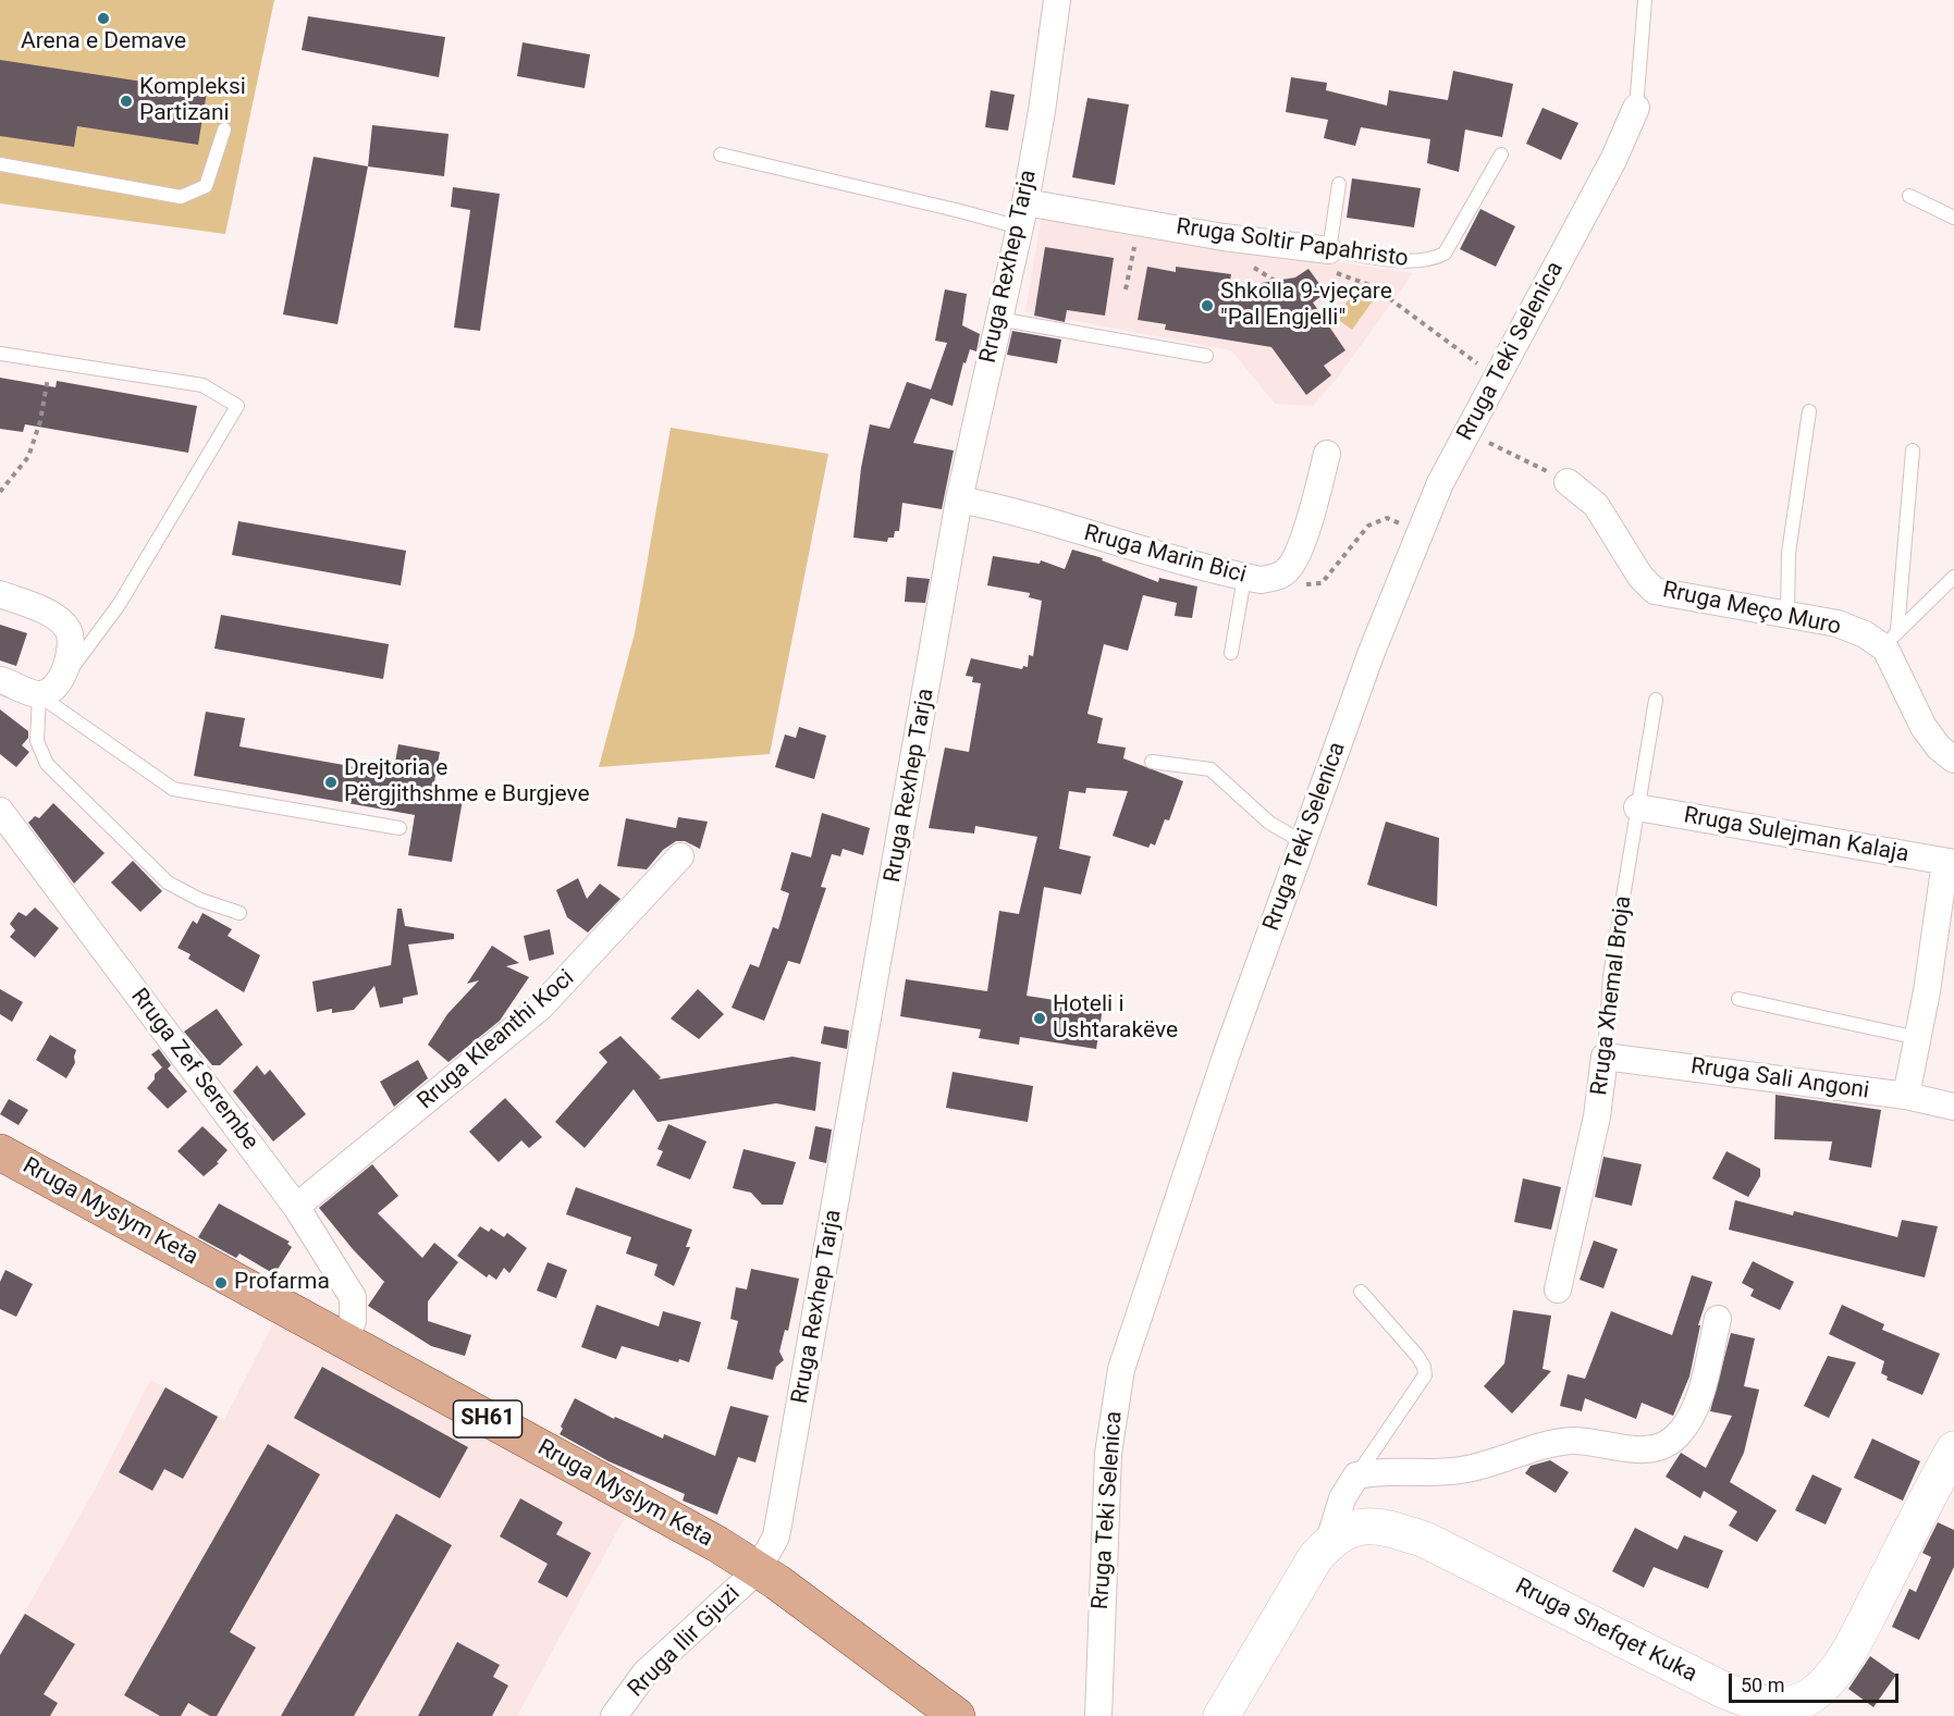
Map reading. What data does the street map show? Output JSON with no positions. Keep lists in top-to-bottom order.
{
  "streets": {
    "main road": ["Rruga Myslym Keta", "SH61"],
    "street": [
      "Rruga Soltir Papahristo",
      "Rruga Rexhep Tarja",
      "Rruga Teki Selenica",
      "Rruga Marin Bici",
      "Rruga Meço Muro",
      "Rruga Sulejman Kalaja",
      "Rruga Xhemal Broja",
      "Rruga Kleanthi Koci",
      "Rruga Zef Serembe",
      "Rruga Sali Angoni",
      "Rruga Shefqet Kuka",
      "Rruga Ilir Gjuzi"
    ]
  },
  "crossings": [
    ["Rruga Soltir Papahristo", "Rruga Rexhep Tarja"],
    ["Rruga Rexhep Tarja", "Rruga Marin Bici"],
    ["Rruga Rexhep Tarja", "Rruga Myslym Keta"],
    ["Rruga Rexhep Tarja", "Rruga Ilir Gjuzi"],
    ["Rruga Sulejman Kalaja", "Rruga Xhemal Broja"],
    ["Rruga Xhemal Broja", "Rruga Sali Angoni"],
    ["Rruga Kleanthi Koci", "Rruga Zef Serembe"],
    ["Rruga Zef Serembe", "Rruga Myslym Keta"],
    ["Rruga Myslym Keta", "Rruga Ilir Gjuzi"]
  ],
  "places": [
    "Arena e Demave",
    "Kompleksi Partizani",
    "Shkolla 9-vjeçare \"Pal Engjelli\"",
    "Drejtoria e Përgjithshme e Burgjeve",
    "Hoteli i Ushtarakëve",
    "Profarma"
  ],
  "scale_bar": "50 m"
}
